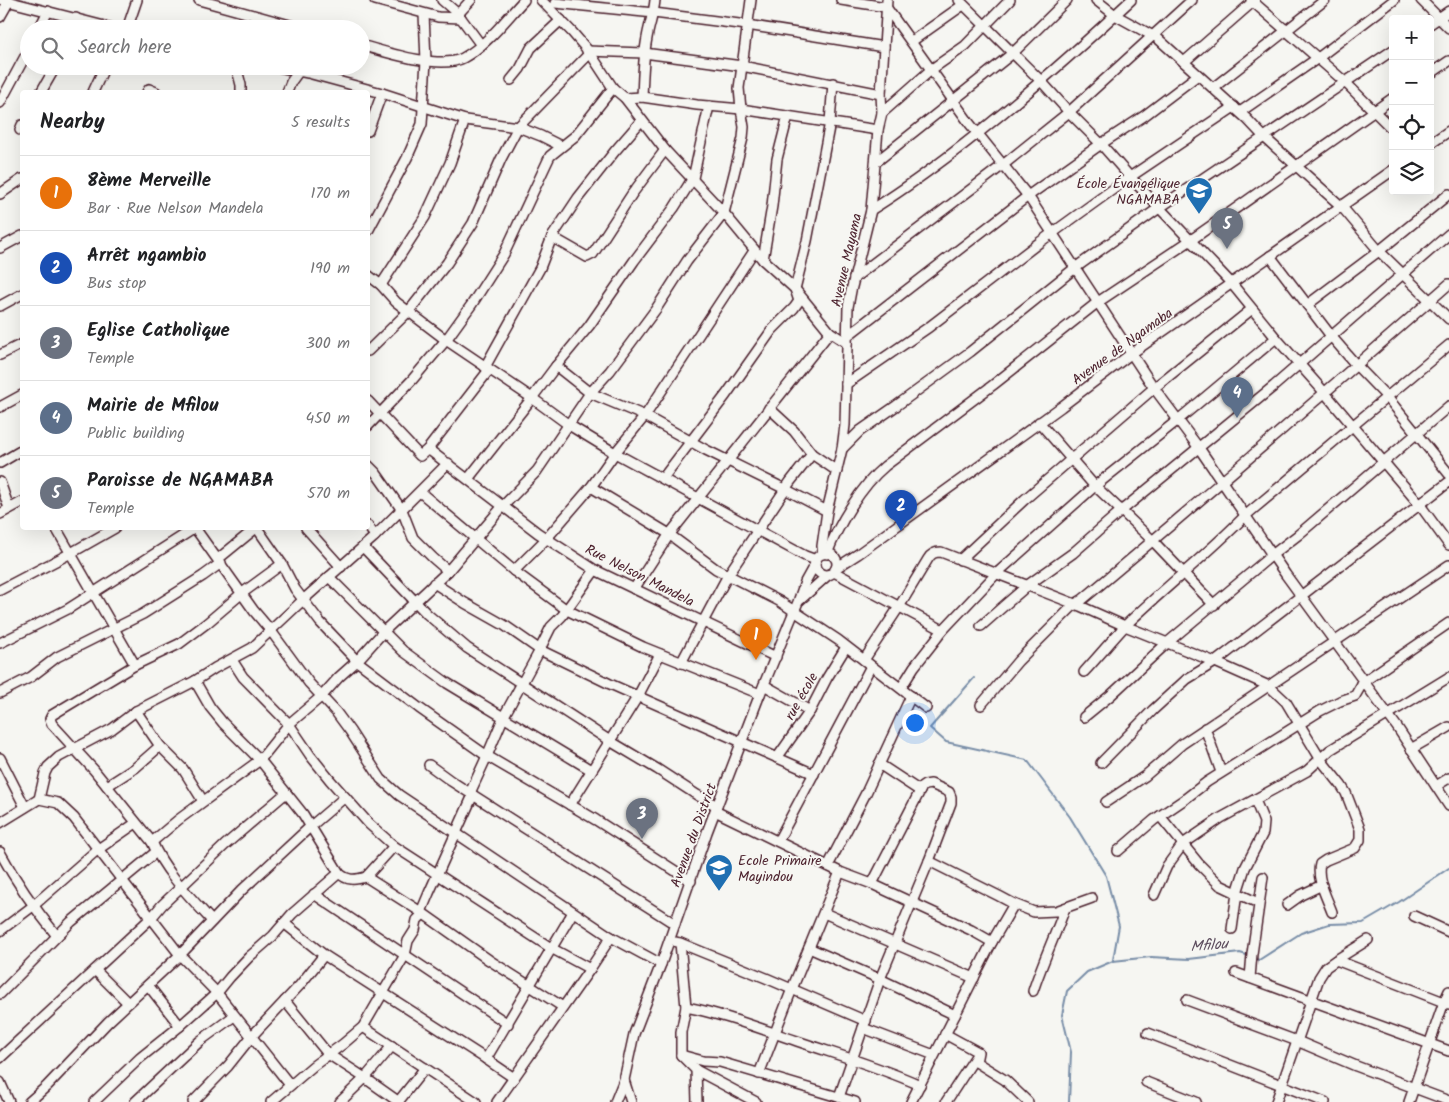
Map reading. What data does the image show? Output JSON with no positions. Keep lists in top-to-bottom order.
{
  "streets": {
    "street": [
      "Avenue Mayama",
      "Avenue de Ngamaba",
      "Rue Nelson Mandela",
      "rue école",
      "Avenue du District"
    ]
  },
  "crossings": [
    ["Avenue Mayama", "Avenue de Ngamaba"],
    ["Avenue Mayama", "Avenue du District"],
    ["Avenue de Ngamaba", "Avenue du District"],
    ["Rue Nelson Mandela", "Avenue du District"]
  ],
  "water": ["Mfilou"],
  "places": {
    "school or university": ["École Évangélique NGAMABA", "Ecole Primaire Mayindou"]
  },
  "page": {
    "map_buttons": ["+", "−"],
    "search": "Search here",
    "heading": ["Nearby", "5 results"],
    "list": [
      {
        "mark": "1",
        "name": "8ème Merveille",
        "note": "Bar · Rue Nelson Mandela",
        "value": "170 m"
      },
      {
        "mark": "2",
        "name": "Arrêt ngambio",
        "note": "Bus stop",
        "value": "190 m"
      },
      {
        "mark": "3",
        "name": "Eglise Catholique",
        "note": "Temple",
        "value": "300 m"
      },
      {
        "mark": "4",
        "name": "Mairie de Mfilou",
        "note": "Public building",
        "value": "450 m"
      },
      {
        "mark": "5",
        "name": "Paroisse de NGAMABA",
        "note": "Temple",
        "value": "570 m"
      }
    ],
    "pins": [
      "5",
      "4",
      "2",
      "1",
      "3"
    ]
  }
}
